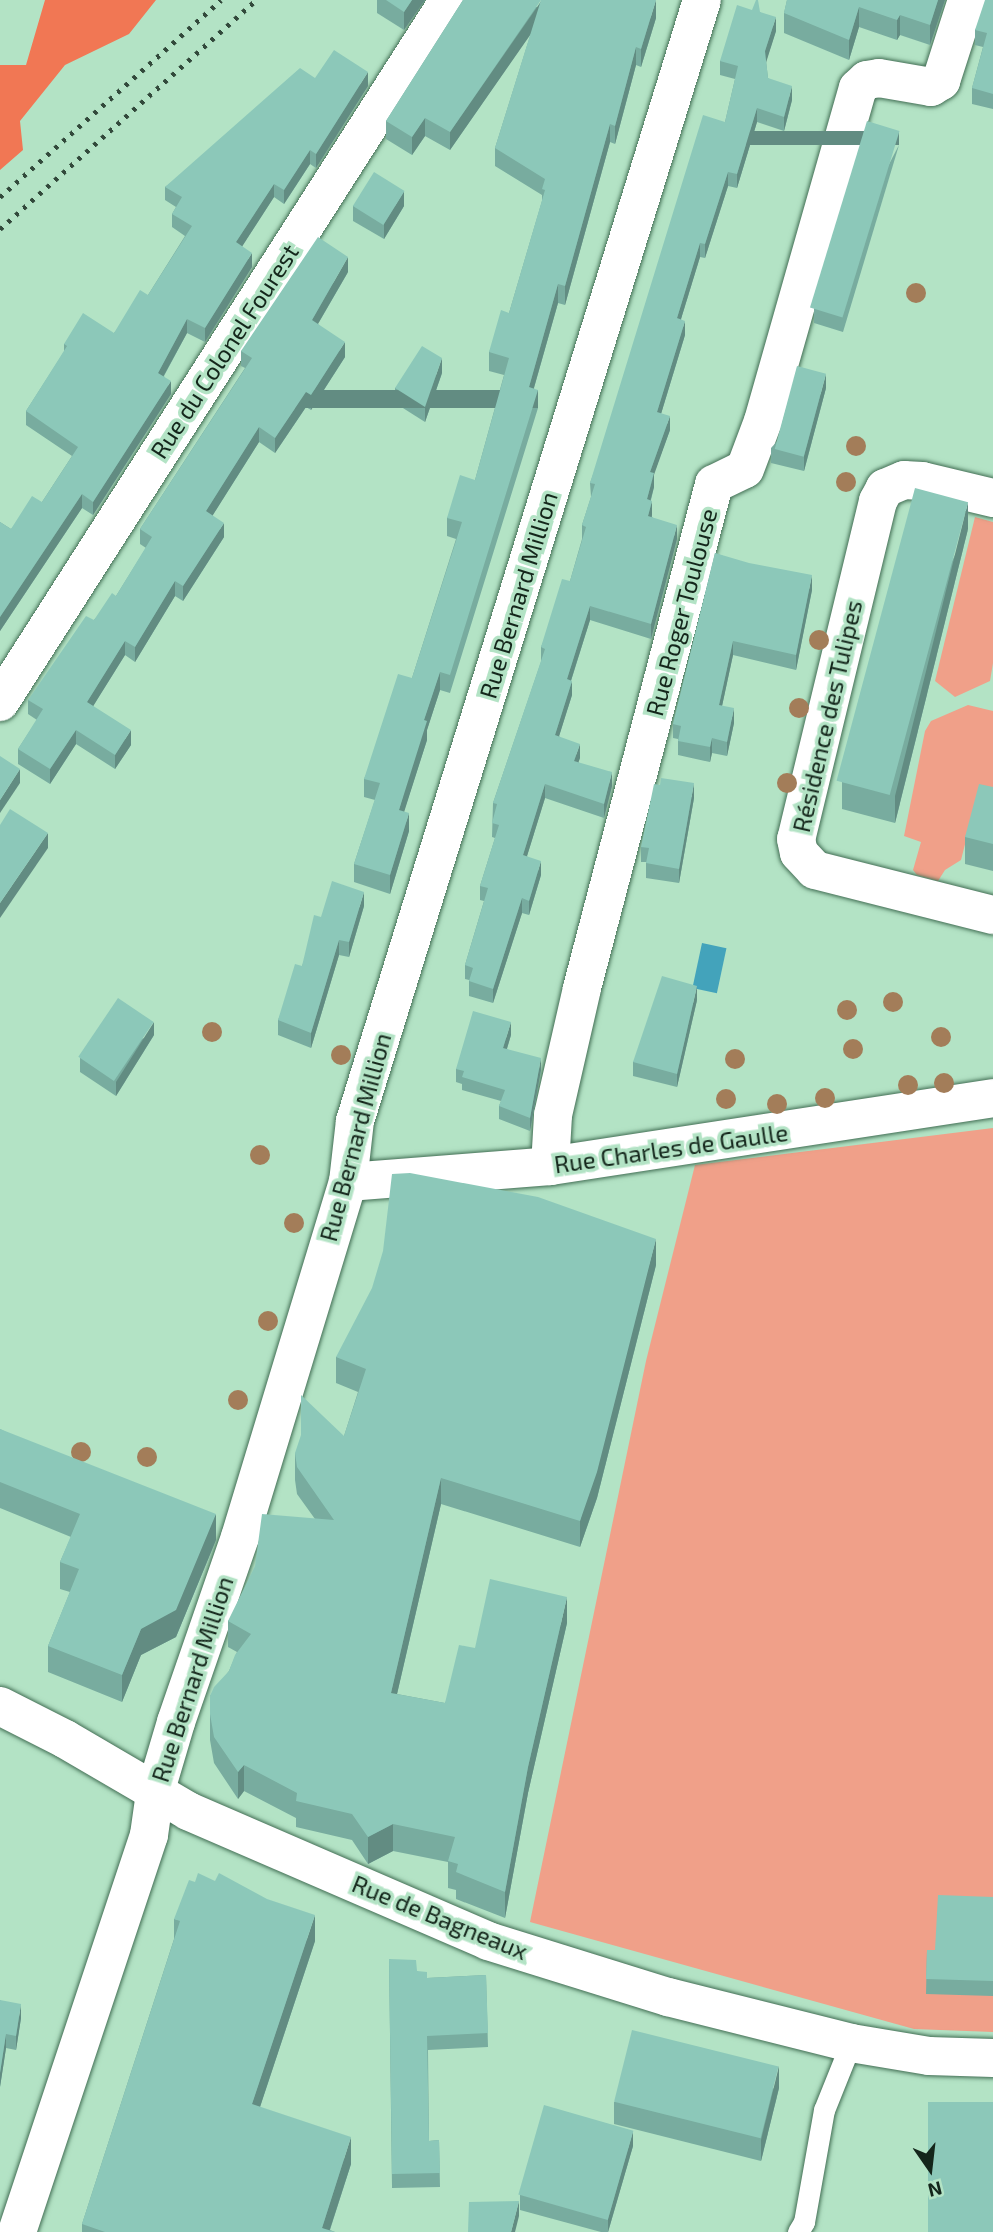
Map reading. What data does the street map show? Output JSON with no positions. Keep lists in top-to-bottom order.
{
  "streets": {
    "street": [
      "Rue du Colonel Fourest",
      "Rue Bernard Million",
      "Rue Roger Toulouse",
      "Résidence des Tulipes",
      "Rue Charles de Gaulle",
      "Rue de Bagneaux"
    ]
  },
  "crossings": [
    ["Rue Bernard Million", "Rue Charles de Gaulle"],
    ["Rue Bernard Million", "Rue de Bagneaux"],
    ["Rue Roger Toulouse", "Rue Charles de Gaulle"]
  ],
  "north": "bottom"
}
